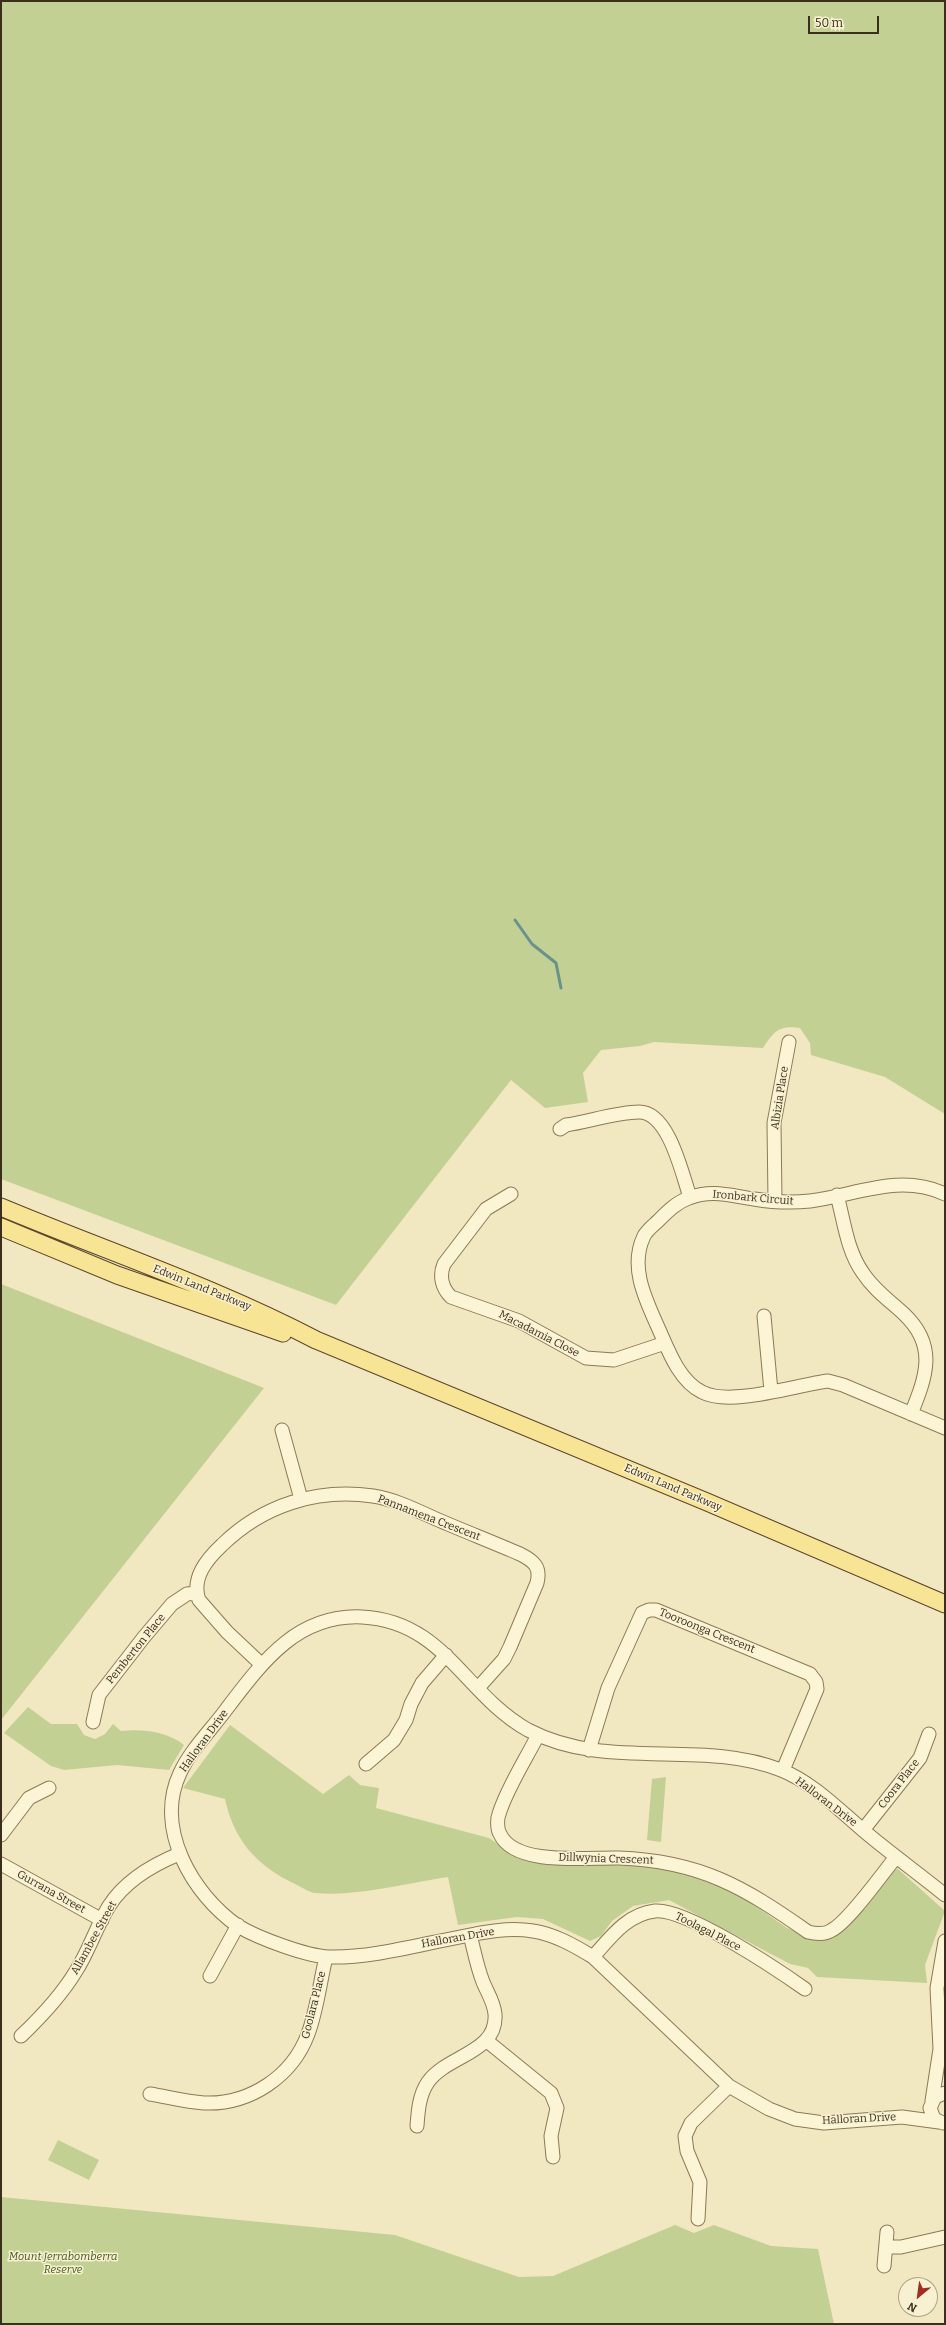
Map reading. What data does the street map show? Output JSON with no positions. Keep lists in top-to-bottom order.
{
  "streets": {
    "main road": ["Edwin Land Parkway"],
    "street": [
      "Albizia Place",
      "Ironbark Circuit",
      "Macadamia Close",
      "Pannamena Crescent",
      "Tooroonga Crescent",
      "Pemberton Place",
      "Halloran Drive",
      "Coora Place",
      "Dillwynia Crescent",
      "Gurrana Street",
      "Toolagal Place",
      "Allambee Street",
      "Goolara Place"
    ]
  },
  "crossings": [
    ["Albizia Place", "Ironbark Circuit"],
    ["Ironbark Circuit", "Macadamia Close"],
    ["Pannamena Crescent", "Pemberton Place"],
    ["Pannamena Crescent", "Halloran Drive"],
    ["Tooroonga Crescent", "Halloran Drive"],
    ["Halloran Drive", "Coora Place"],
    ["Halloran Drive", "Dillwynia Crescent"],
    ["Halloran Drive", "Toolagal Place"],
    ["Halloran Drive", "Allambee Street"],
    ["Halloran Drive", "Goolara Place"],
    ["Gurrana Street", "Allambee Street"]
  ],
  "parks": ["Mount Jerrabomberra Reserve"],
  "scale_bar": "50 m",
  "north": "bottom left"
}
